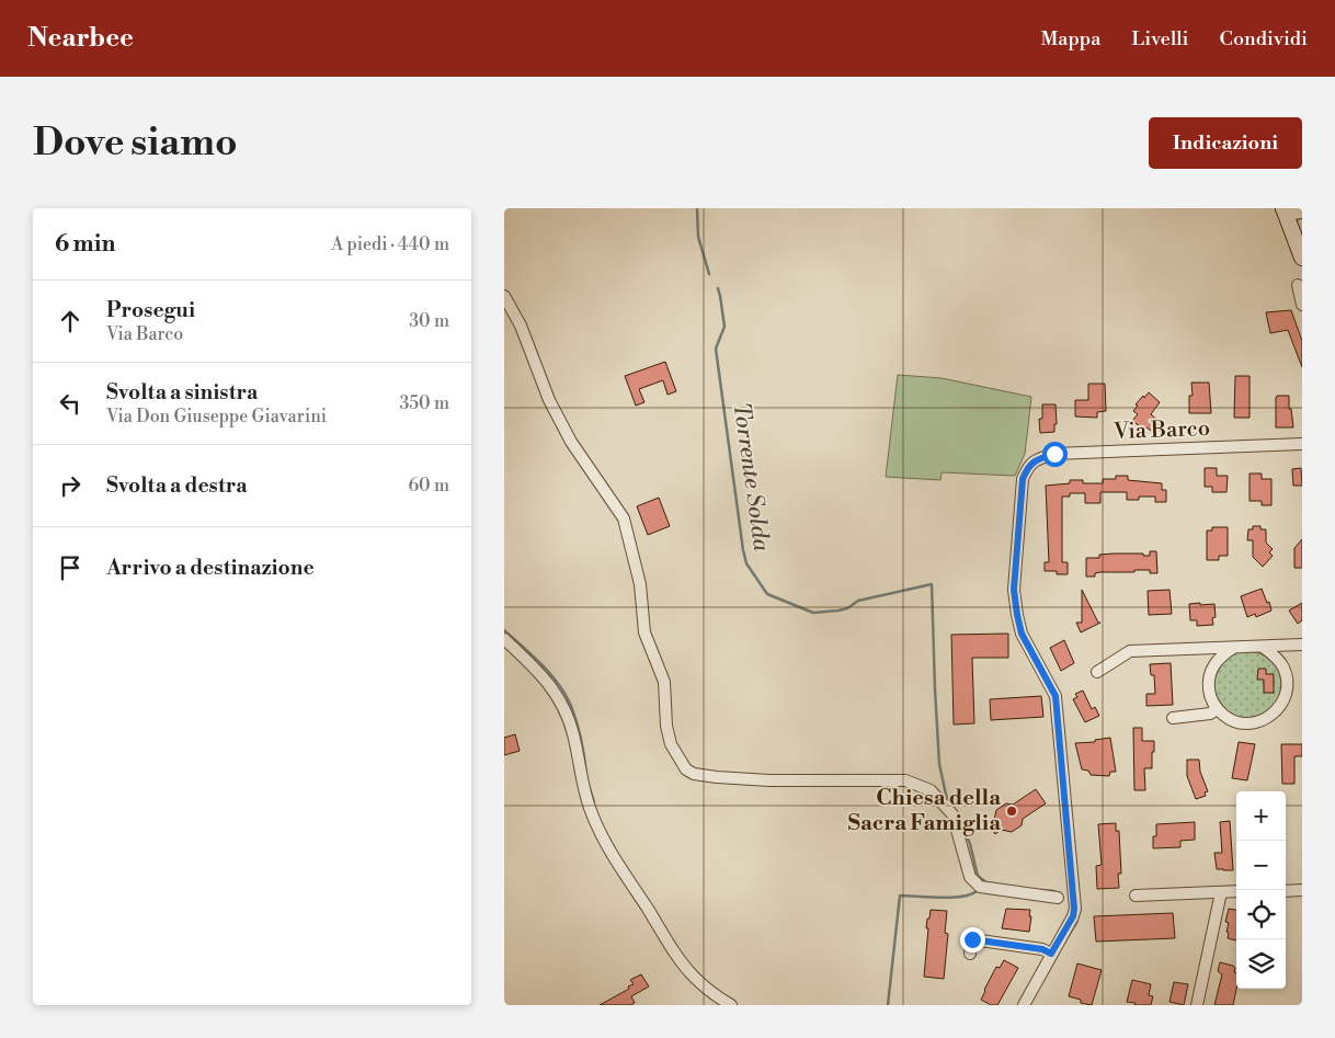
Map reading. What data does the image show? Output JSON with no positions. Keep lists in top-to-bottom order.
{
  "streets": {
    "street": ["Via Barco"]
  },
  "water": ["Torrente Solda"],
  "places": ["Chiesa della Sacra Famiglia"],
  "page": {
    "header": "Nearbee",
    "nav": ["Mappa", "Livelli", "Condividi"],
    "buttons": "Indicazioni",
    "title": "Dove siamo",
    "heading": ["6 min", "A piedi · 440 m"],
    "list": [
      ["Prosegui", "Via Barco", "30 m"],
      ["Svolta a sinistra", "Via Don Giuseppe Giavarini", "350 m"],
      ["Svolta a destra", "60 m"],
      "Arrivo a destinazione"
    ],
    "map_buttons": ["+", "−"]
  }
}
